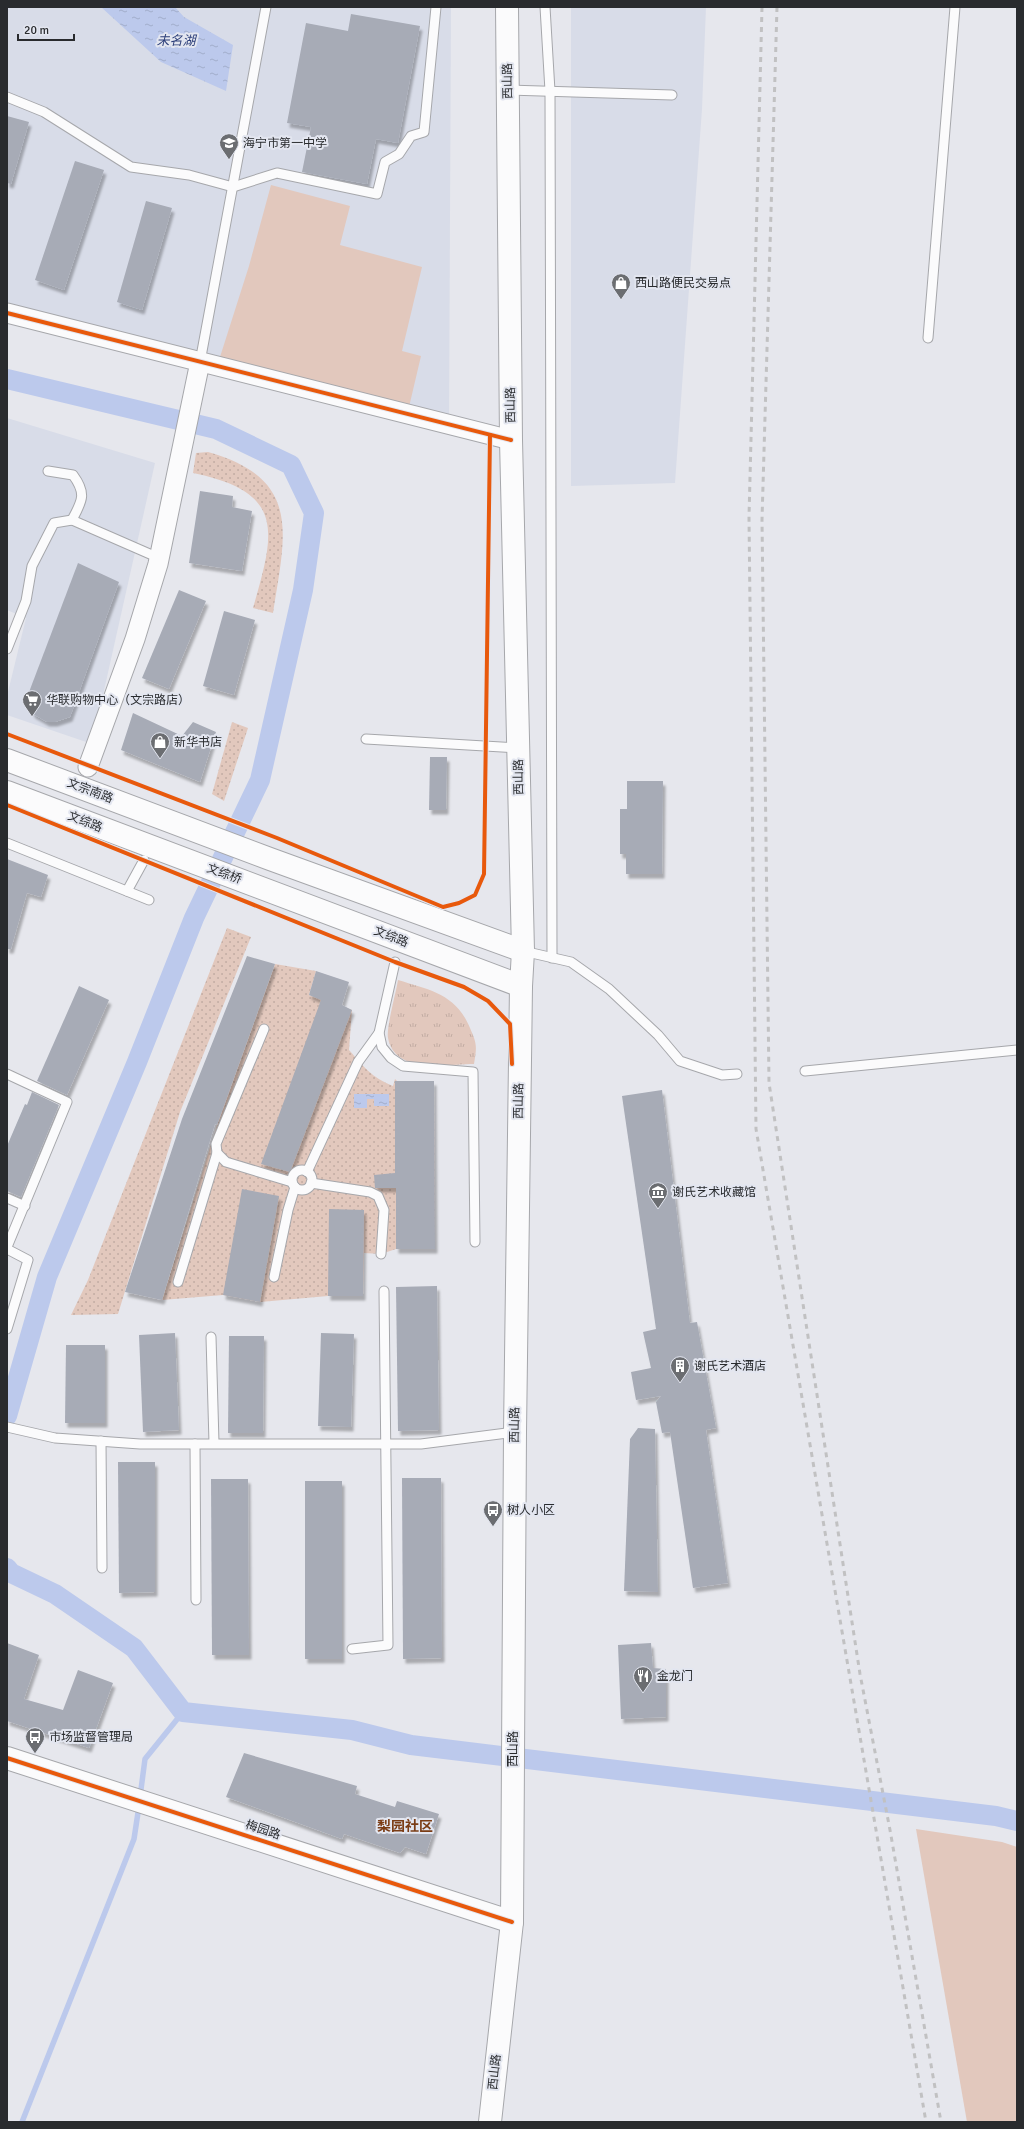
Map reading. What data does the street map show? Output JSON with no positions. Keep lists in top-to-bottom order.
{
  "streets": {
    "main road": [
      "西山路",
      "文宗南路",
      "文综路",
      "文综桥",
      "梅园路"
    ]
  },
  "crossings": [
    ["西山路", "文宗南路"],
    ["西山路", "文综路"],
    ["西山路", "梅园路"],
    ["文综路", "文综桥"]
  ],
  "districts": ["梨园社区"],
  "water": ["未名湖"],
  "places": {
    "school or university": ["海宁市第一中学"],
    "shop": ["西山路便民交易点", "新华书店"],
    "supermarket": ["华联购物中心（文宗路店）"],
    "museum": ["谢氏艺术收藏馆"],
    "building": ["谢氏艺术酒店"],
    "bus stop": ["树人小区", "市场监督管理局"],
    "restaurant": ["金龙门"]
  },
  "scale_bar": "20 m"
}
